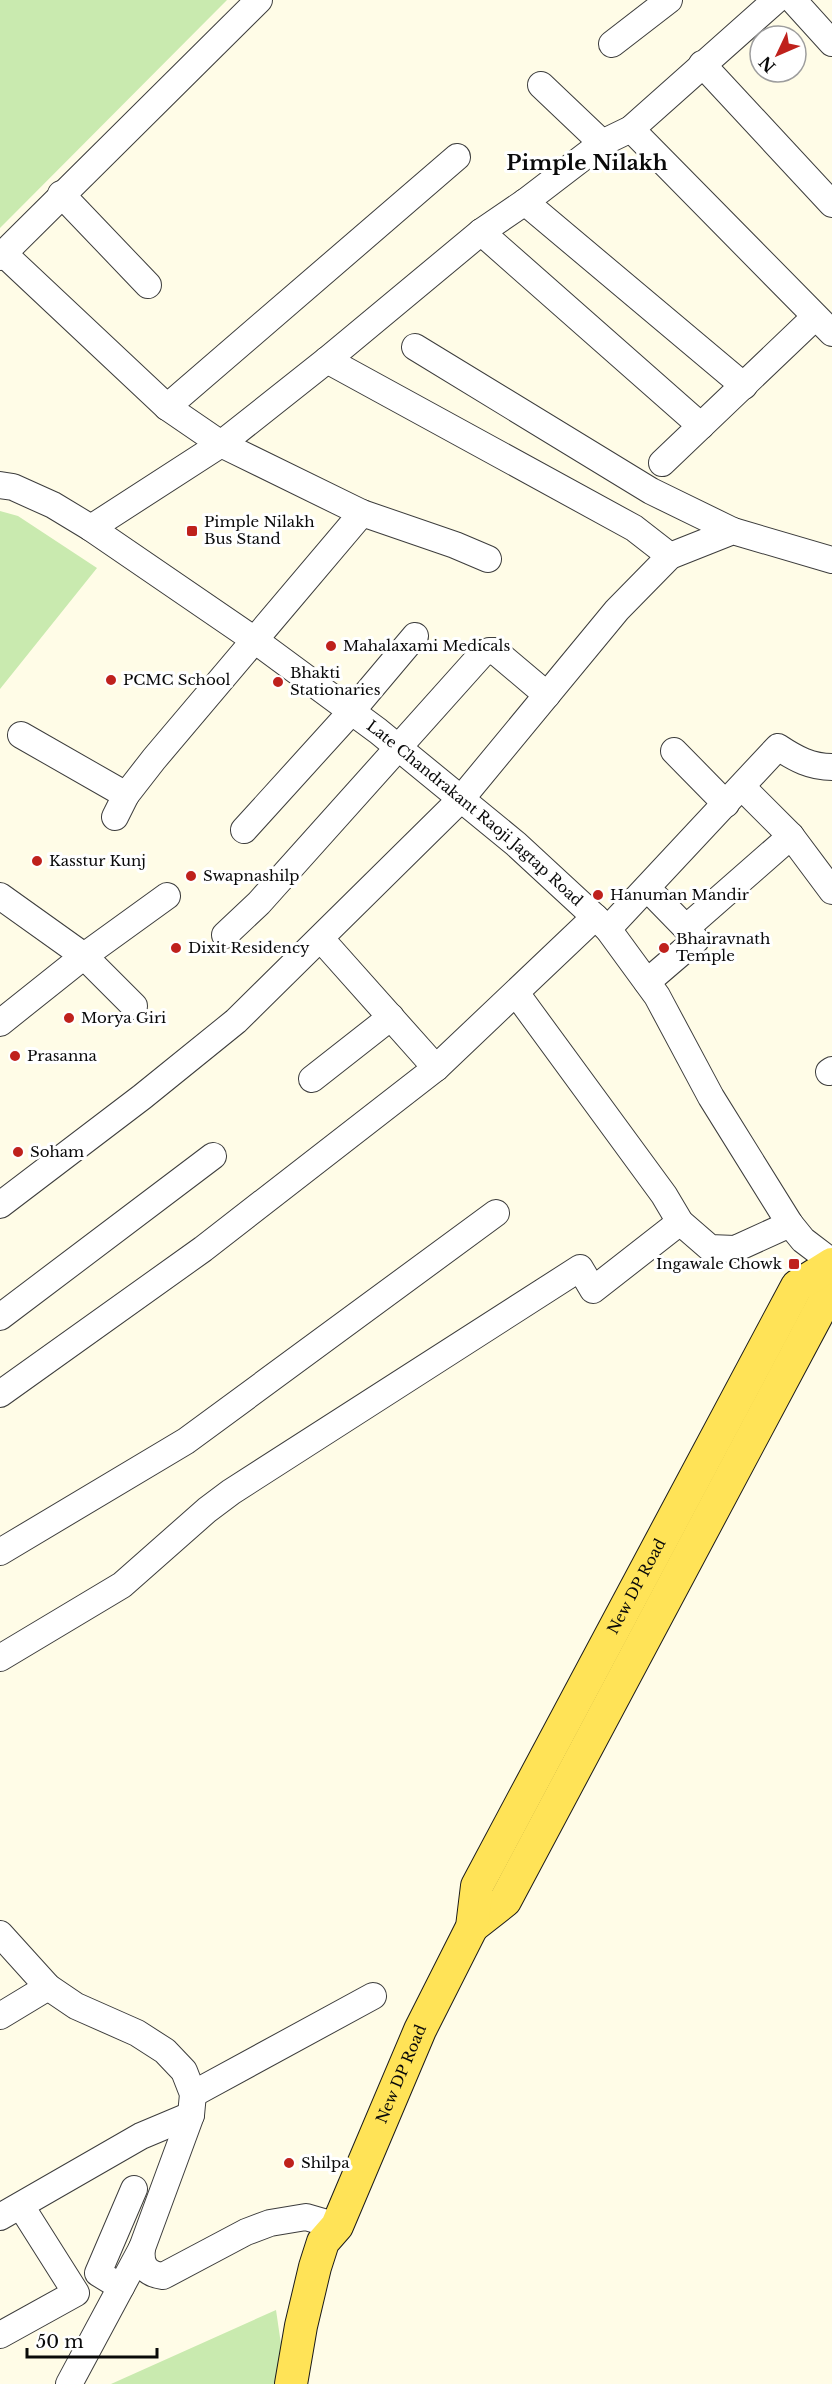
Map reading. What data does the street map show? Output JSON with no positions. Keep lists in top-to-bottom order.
{
  "streets": {
    "main road": ["New DP Road"],
    "street": ["Late Chandrakant Raoji Jagtap Road"]
  },
  "crossings": [
    ["Late Chandrakant Raoji Jagtap Road", "New DP Road"]
  ],
  "districts": ["Pimple Nilakh"],
  "places": {
    "transit": ["Pimple Nilakh Bus Stand", "Ingawale Chowk"],
    "other": [
      "Mahalaxami Medicals",
      "PCMC School",
      "Bhakti Stationaries",
      "Kasstur Kunj",
      "Swapnashilp",
      "Hanuman Mandir",
      "Dixit Residency",
      "Bhairavnath Temple",
      "Morya Giri",
      "Prasanna",
      "Soham",
      "Shilpa"
    ]
  },
  "scale_bar": "50 m",
  "north": "bottom left"
}
